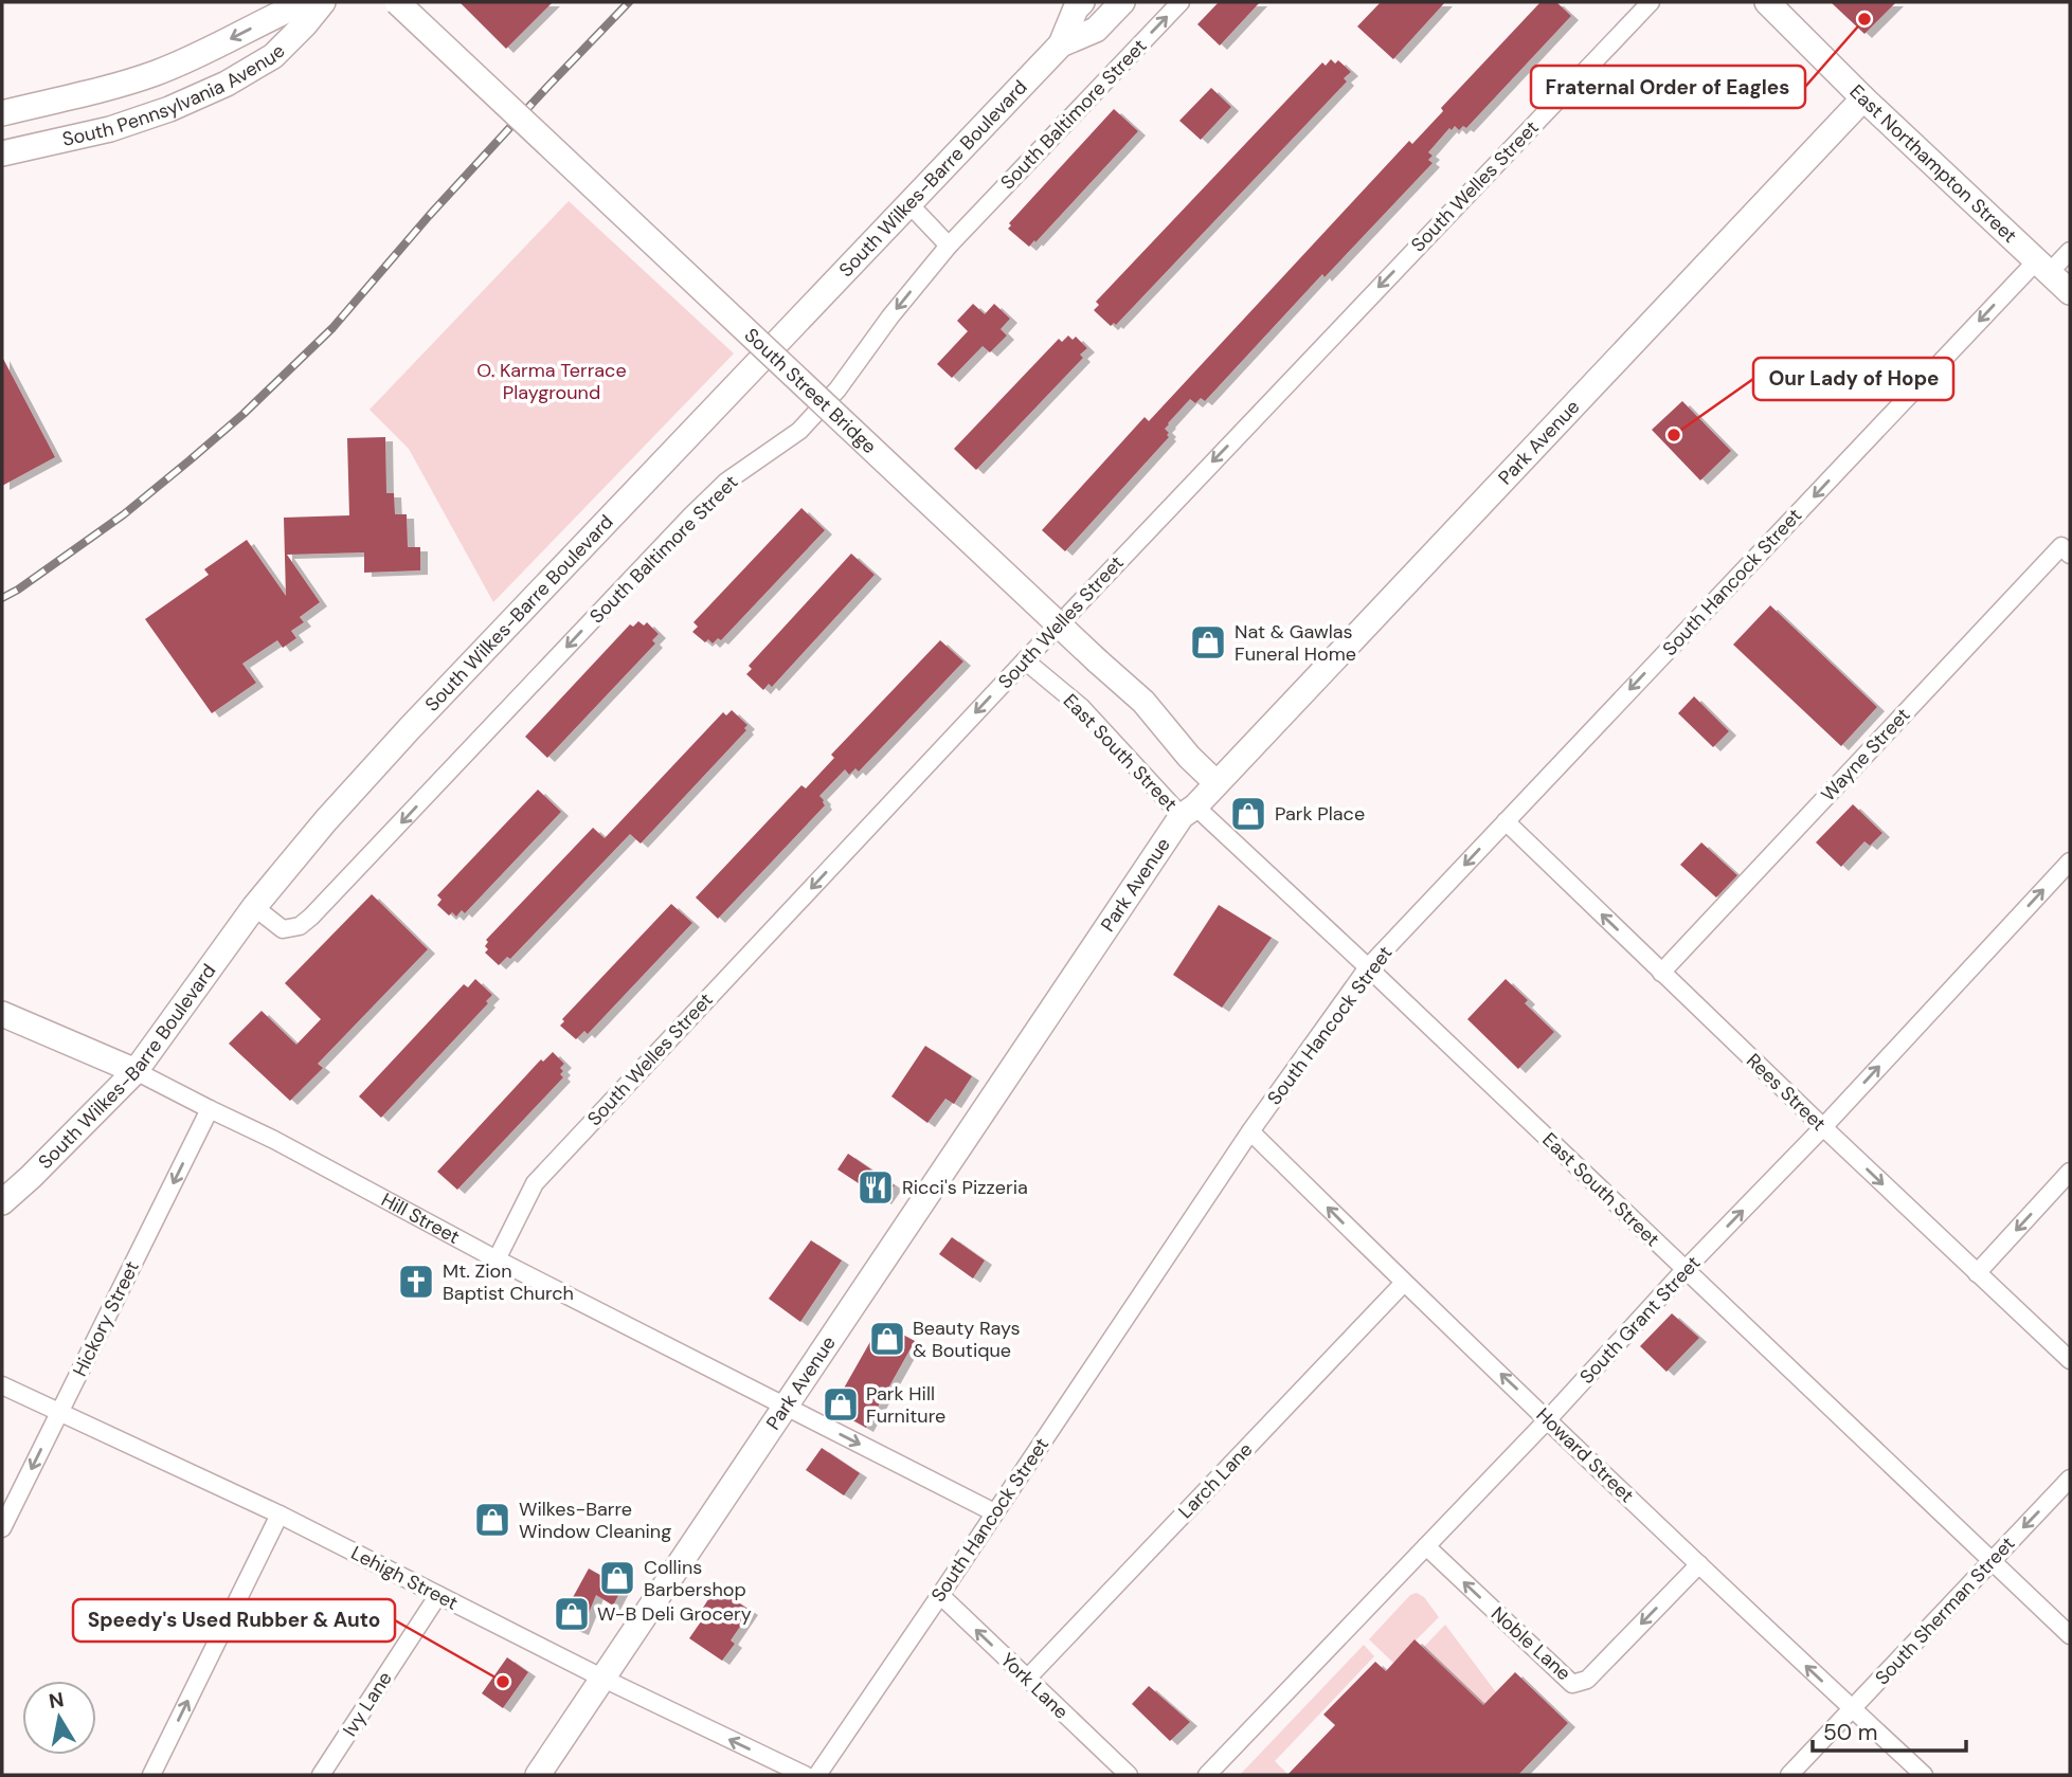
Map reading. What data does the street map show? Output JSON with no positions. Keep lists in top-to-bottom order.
{
  "streets": {
    "main road": [
      "South Pennsylvania Avenue",
      "East Northampton Street",
      "South Wilkes-Barre Boulevard",
      "South Street Bridge",
      "Park Avenue",
      "Hill Street"
    ],
    "street": [
      "South Baltimore Street",
      "South Welles Street",
      "South Hancock Street",
      "East South Street",
      "Wayne Street",
      "Rees Street",
      "Hickory Street",
      "South Grant Street",
      "Howard Street",
      "Larch Lane",
      "Lehigh Street",
      "South Sherman Street",
      "Noble Lane",
      "York Lane",
      "Ivy Lane"
    ]
  },
  "crossings": [
    ["South Baltimore Street", "South Wilkes-Barre Boulevard"],
    ["East Northampton Street", "Park Avenue"],
    ["East Northampton Street", "South Hancock Street"],
    ["South Wilkes-Barre Boulevard", "Hill Street"],
    ["South Welles Street", "East South Street"],
    ["South Welles Street", "Hill Street"],
    ["South Street Bridge", "Park Avenue"],
    ["Park Avenue", "East South Street"],
    ["Park Avenue", "Hill Street"],
    ["Park Avenue", "Lehigh Street"],
    ["South Hancock Street", "East South Street"],
    ["South Hancock Street", "Rees Street"],
    ["South Hancock Street", "Hill Street"],
    ["South Hancock Street", "Howard Street"],
    ["South Hancock Street", "York Lane"],
    ["East South Street", "South Grant Street"],
    ["East South Street", "South Sherman Street"],
    ["Wayne Street", "Rees Street"],
    ["Rees Street", "South Grant Street"],
    ["Hill Street", "Hickory Street"],
    ["Hickory Street", "Lehigh Street"],
    ["South Grant Street", "Howard Street"],
    ["South Grant Street", "Noble Lane"],
    ["Howard Street", "Larch Lane"],
    ["Howard Street", "South Sherman Street"],
    ["Howard Street", "Noble Lane"],
    ["Larch Lane", "York Lane"],
    ["Lehigh Street", "Ivy Lane"]
  ],
  "one_way": [
    "South Welles Street",
    "South Hancock Street",
    "Hickory Street",
    "South Grant Street",
    "Howard Street",
    "York Lane"
  ],
  "parks": ["O. Karma Terrace Playground"],
  "places": {
    "other": ["Fraternal Order of Eagles", "Our Lady of Hope", "Speedy's Used Rubber & Auto"],
    "shop": [
      "Nat & Gawlas Funeral Home",
      "Park Place",
      "Beauty Rays & Boutique",
      "Park Hill Furniture",
      "Wilkes-Barre Window Cleaning",
      "Collins Barbershop",
      "W-B Deli Grocery"
    ],
    "restaurant": ["Ricci's Pizzeria"],
    "church": ["Mt. Zion Baptist Church"]
  },
  "scale_bar": "50 m",
  "north": "top"
}
